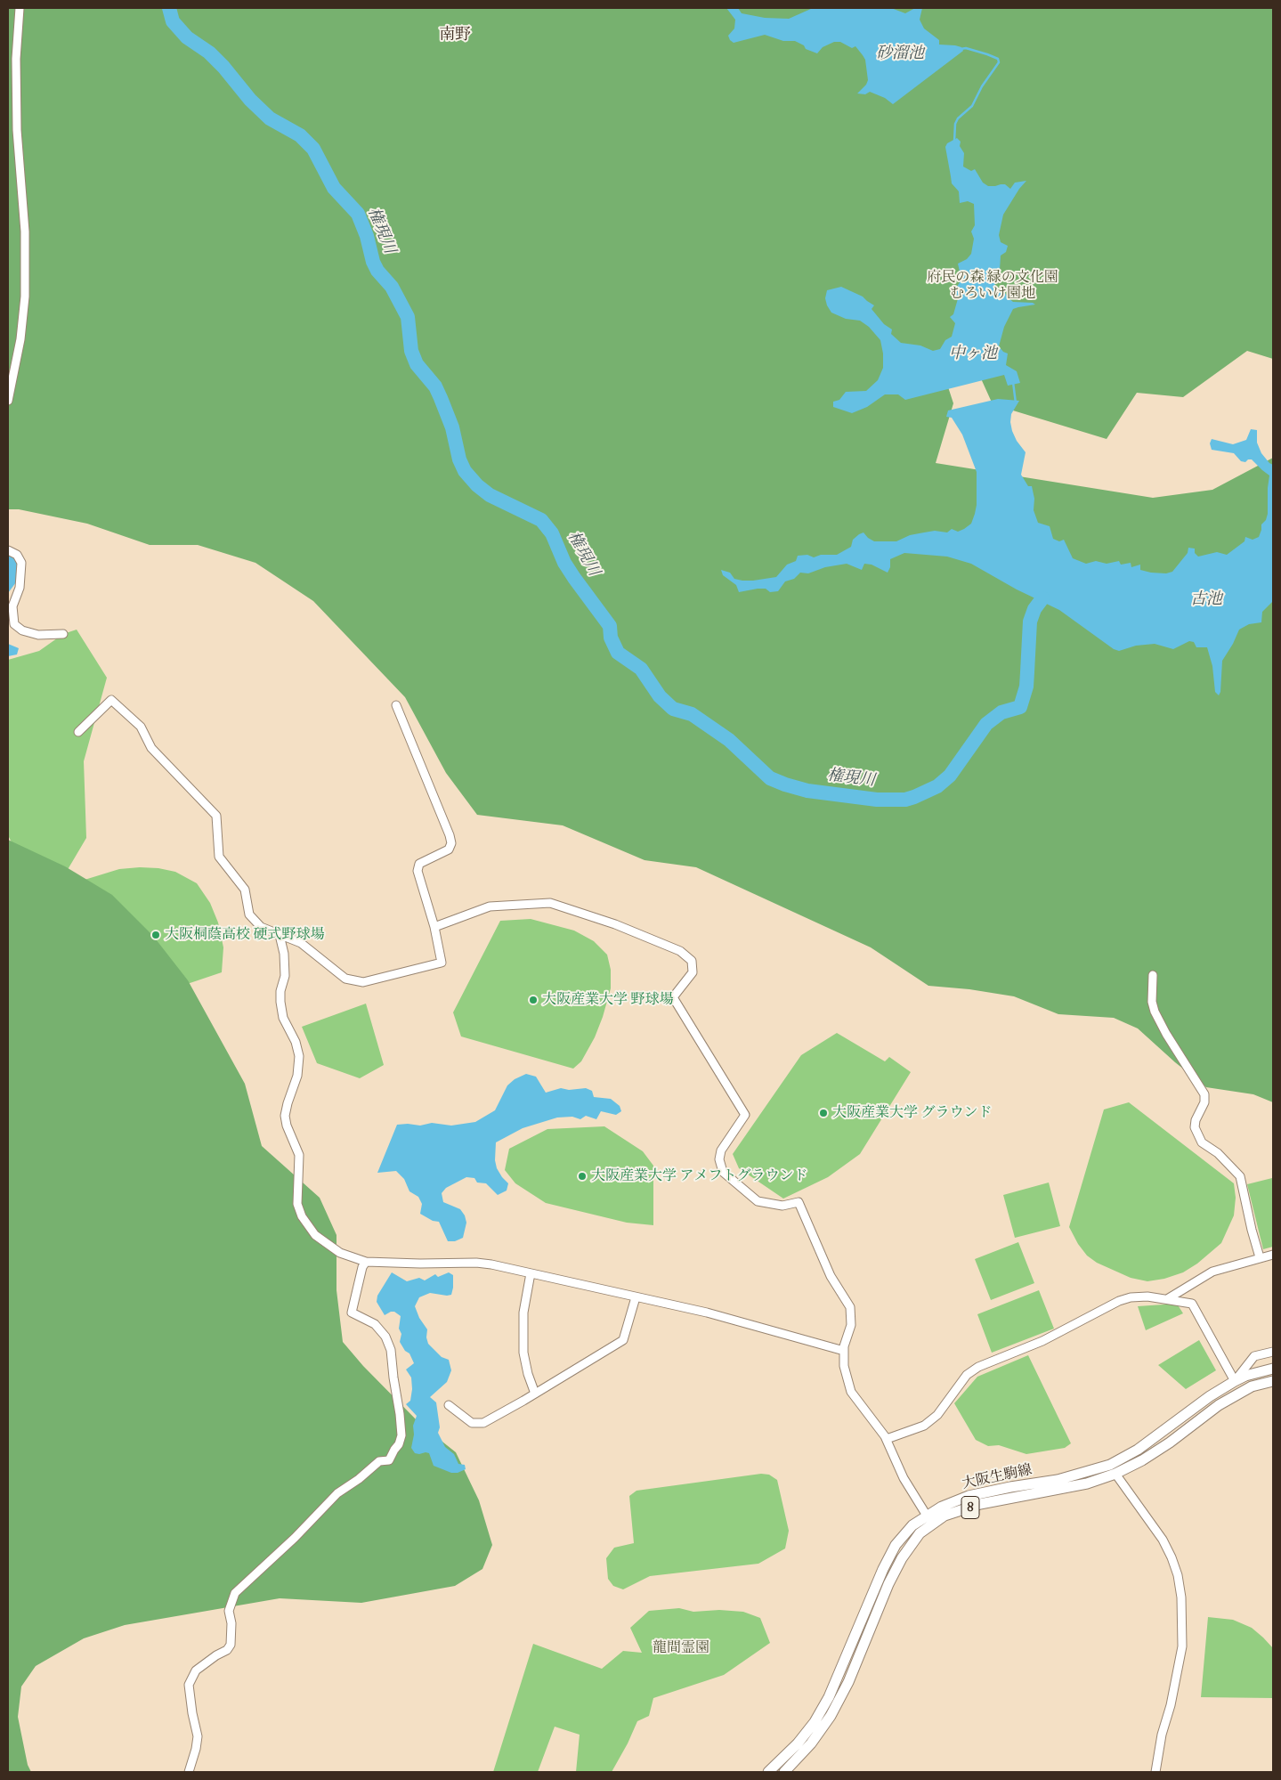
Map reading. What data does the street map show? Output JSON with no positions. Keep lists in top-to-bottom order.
{
  "streets": {
    "main road": ["大阪生駒線", "8"]
  },
  "districts": ["南野"],
  "water": [
    "砂溜池",
    "権現川",
    "中ヶ池",
    "古池"
  ],
  "parks": ["府民の森 緑の文化園 むろいけ園地", "龍間霊園"],
  "places": [
    "大阪桐蔭高校 硬式野球場",
    "大阪産業大学 野球場",
    "大阪産業大学 グラウンド",
    "大阪産業大学 アメフトグラウンド"
  ]
}
